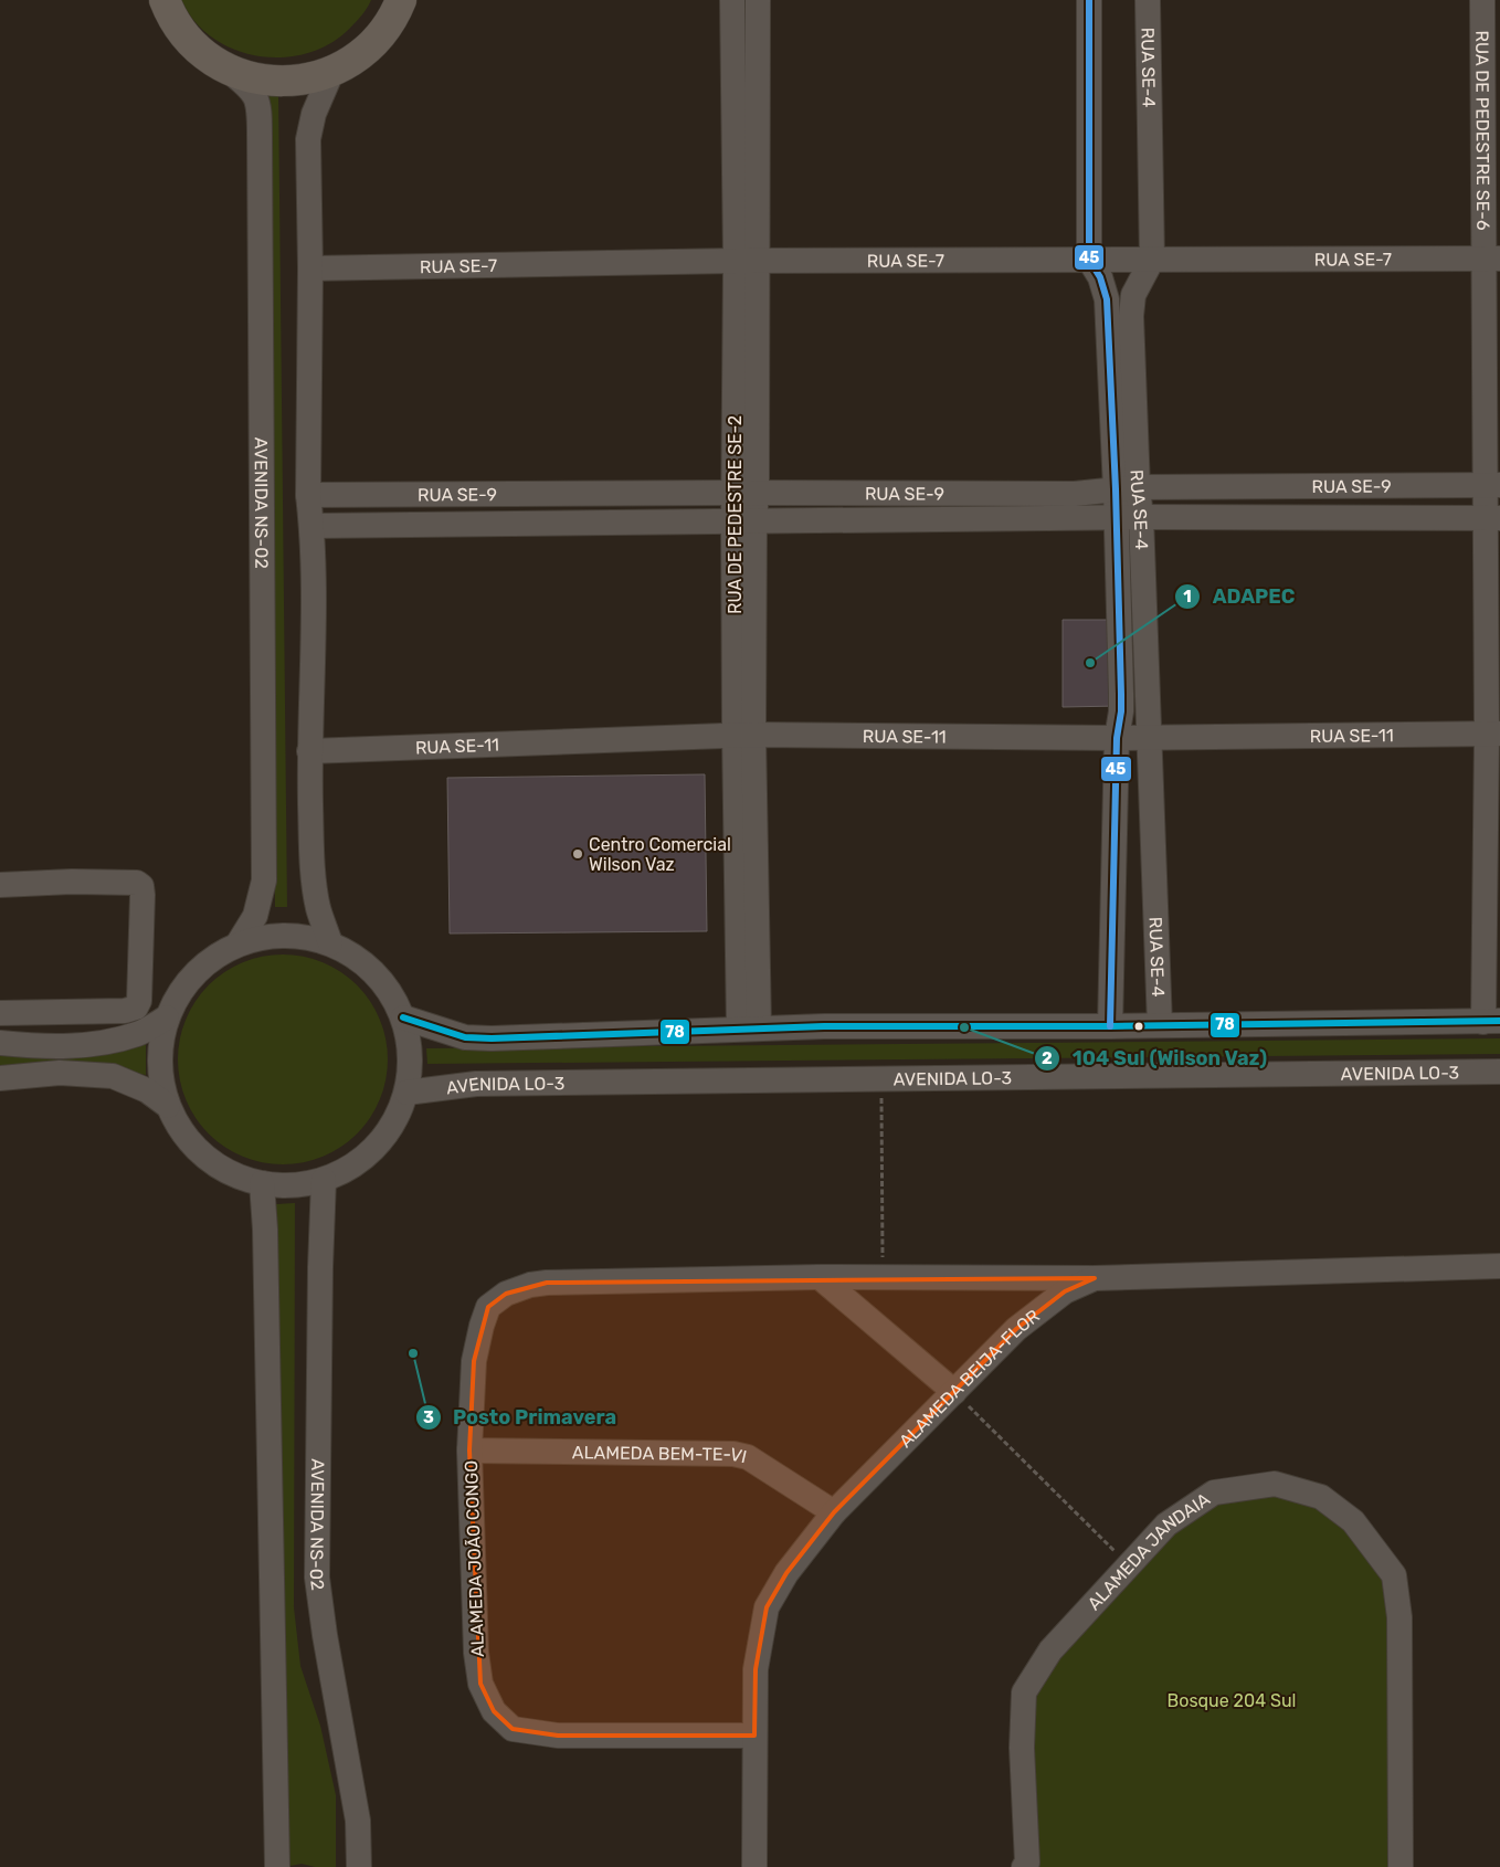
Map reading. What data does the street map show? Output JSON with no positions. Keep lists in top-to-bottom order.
{
  "streets": {
    "street": [
      "RUA SE-4",
      "RUA DE PEDESTRE SE-6",
      "RUA SE-7",
      "RUA SE-9",
      "AVENIDA NS-02",
      "RUA DE PEDESTRE SE-2",
      "RUA SE-11",
      "AVENIDA LO-3",
      "ALAMEDA BEIJA-FLOR",
      "ALAMEDA BEM-TE-VI",
      "ALAMEDA JANDAIA",
      "ALAMEDA JOÃO CONGO"
    ]
  },
  "crossings": [
    ["RUA SE-4", "RUA SE-7"],
    ["RUA SE-4", "RUA SE-9"],
    ["RUA SE-4", "RUA SE-11"],
    ["RUA DE PEDESTRE SE-6", "RUA SE-7"],
    ["RUA DE PEDESTRE SE-6", "RUA SE-9"],
    ["RUA DE PEDESTRE SE-6", "RUA SE-11"],
    ["RUA SE-7", "RUA DE PEDESTRE SE-2"],
    ["RUA SE-9", "RUA DE PEDESTRE SE-2"],
    ["RUA DE PEDESTRE SE-2", "RUA SE-11"],
    ["ALAMEDA BEIJA-FLOR", "ALAMEDA BEM-TE-VI"],
    ["ALAMEDA BEIJA-FLOR", "ALAMEDA JOÃO CONGO"],
    ["ALAMEDA BEM-TE-VI", "ALAMEDA JOÃO CONGO"]
  ],
  "parks": ["Bosque 204 Sul"],
  "places": [
    "ADAPEC",
    "Centro Comercial Wilson Vaz",
    "104 Sul (Wilson Vaz)",
    "Posto Primavera"
  ],
  "lines": ["transit line 45", "transit line 78"]
}
